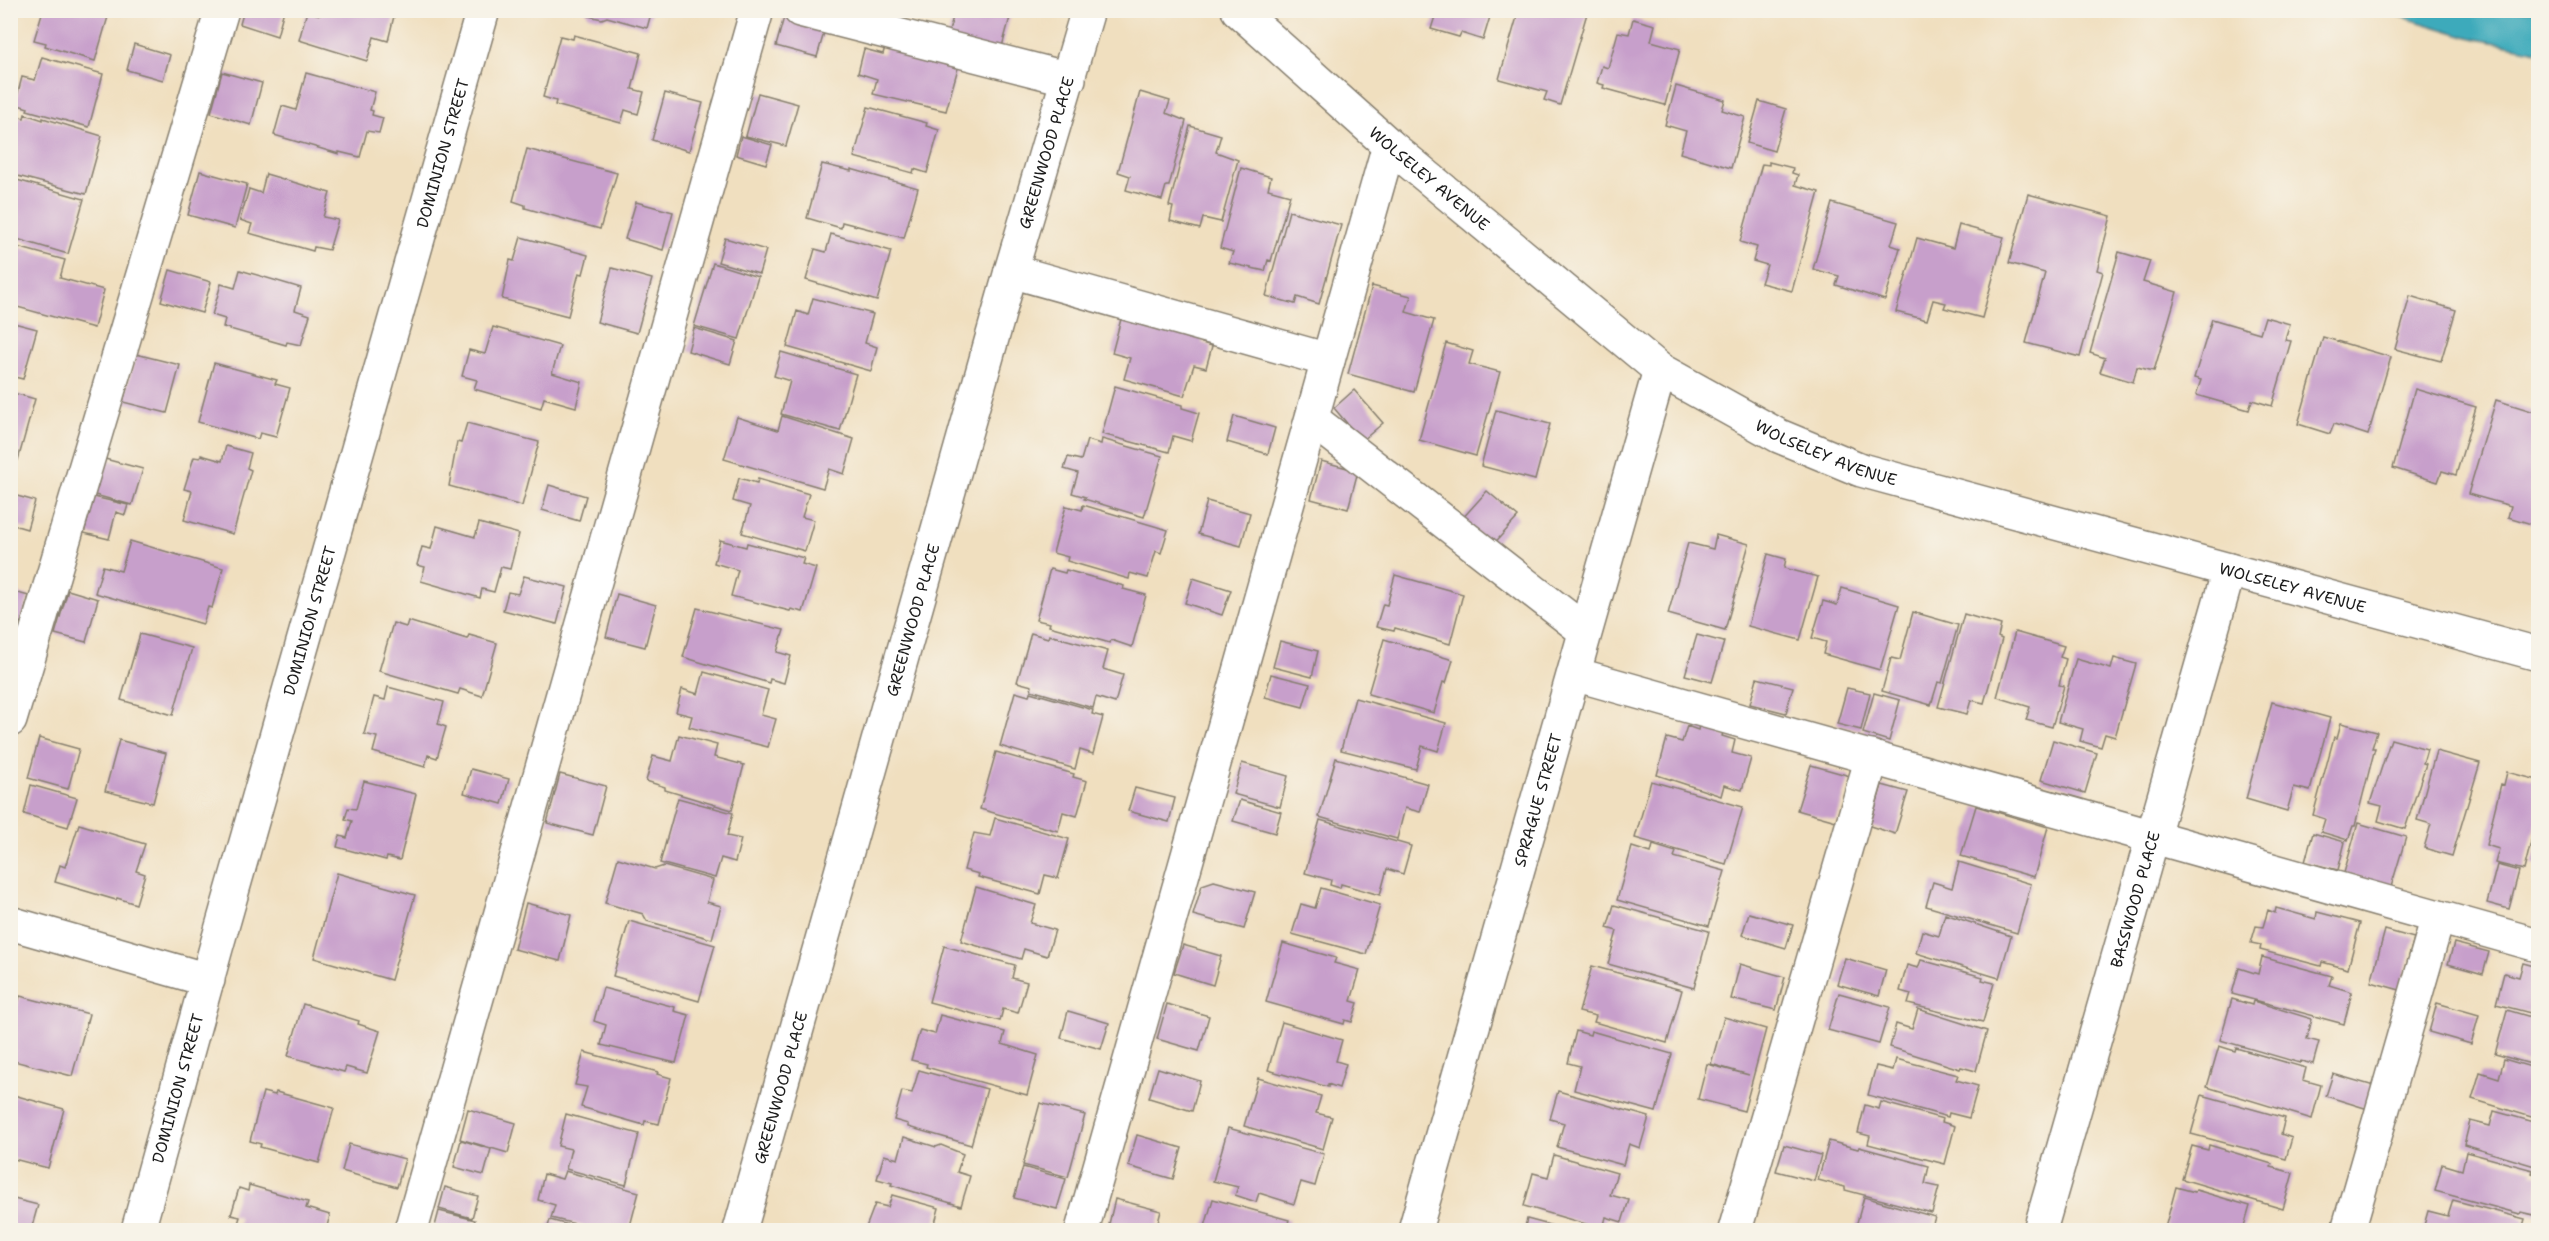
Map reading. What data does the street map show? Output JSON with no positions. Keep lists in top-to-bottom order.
{
  "streets": {
    "street": [
      "DOMINION STREET",
      "GREENWOOD PLACE",
      "WOLSELEY AVENUE",
      "SPRAGUE STREET",
      "BASSWOOD PLACE"
    ]
  },
  "crossings": [
    ["WOLSELEY AVENUE", "SPRAGUE STREET"],
    ["WOLSELEY AVENUE", "BASSWOOD PLACE"]
  ]
}
